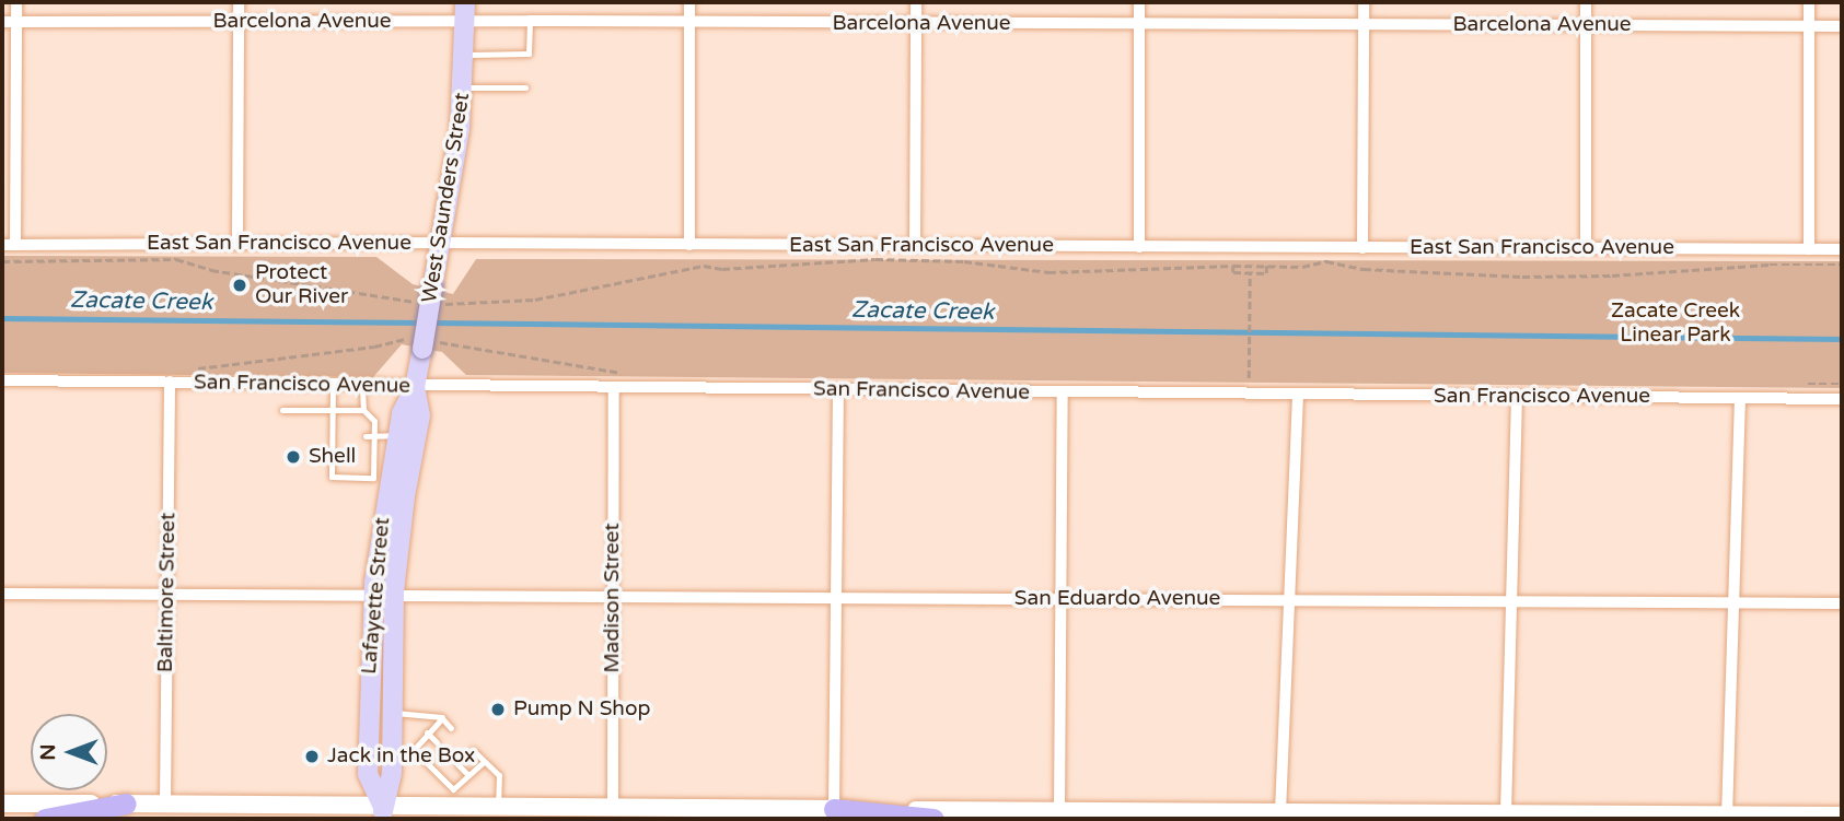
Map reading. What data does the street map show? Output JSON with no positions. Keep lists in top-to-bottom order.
{
  "streets": {
    "main road": ["West Saunders Street", "Lafayette Street"],
    "street": [
      "Barcelona Avenue",
      "East San Francisco Avenue",
      "San Francisco Avenue",
      "Baltimore Street",
      "Madison Street",
      "San Eduardo Avenue"
    ]
  },
  "crossings": [
    ["Barcelona Avenue", "West Saunders Street"],
    ["West Saunders Street", "East San Francisco Avenue"],
    ["West Saunders Street", "Lafayette Street"],
    ["San Francisco Avenue", "Baltimore Street"],
    ["San Francisco Avenue", "Lafayette Street"],
    ["San Francisco Avenue", "Madison Street"],
    ["Baltimore Street", "San Eduardo Avenue"],
    ["Lafayette Street", "San Eduardo Avenue"],
    ["Madison Street", "San Eduardo Avenue"]
  ],
  "water": ["Zacate Creek"],
  "parks": ["Zacate Creek Linear Park"],
  "places": [
    "Protect Our River",
    "Shell",
    "Pump N Shop",
    "Jack in the Box"
  ],
  "north": "left"
}
